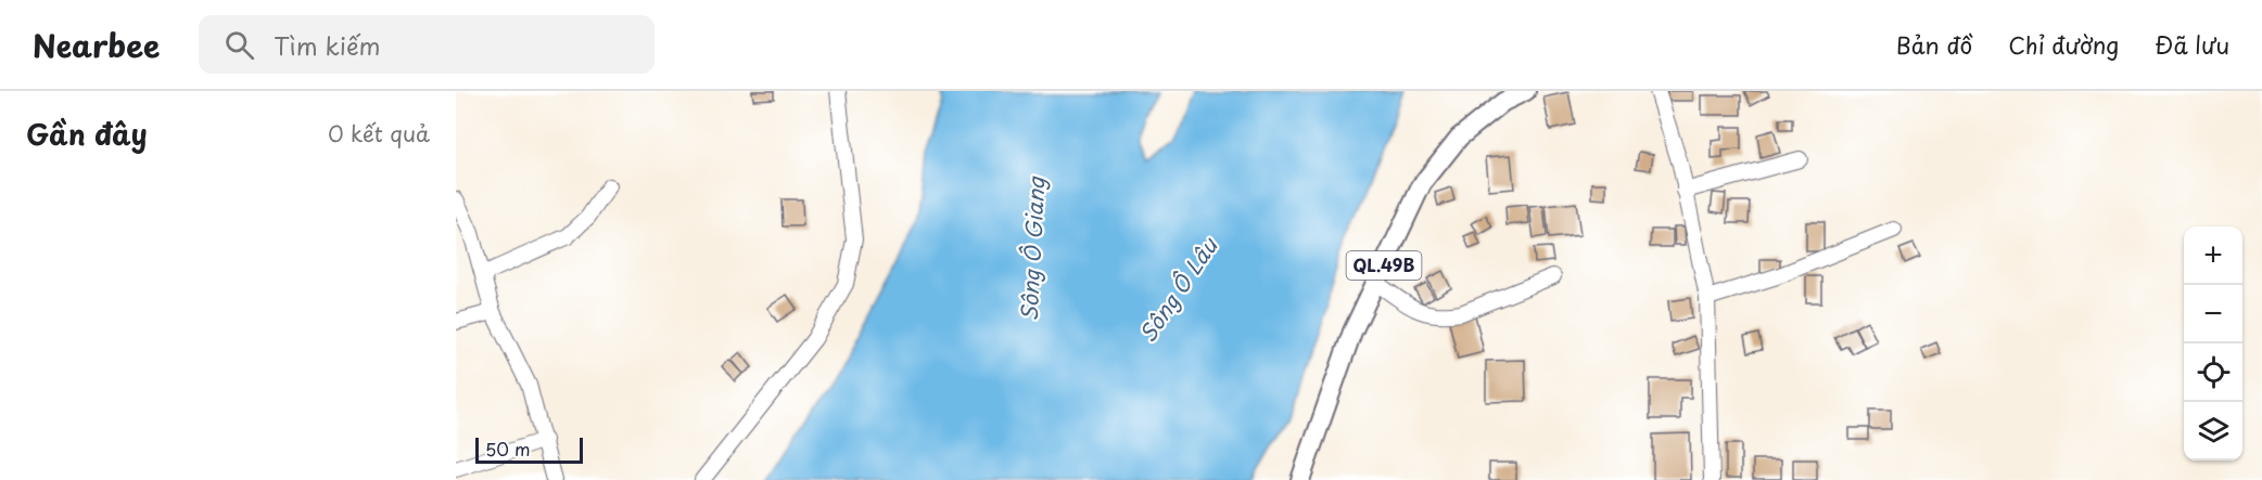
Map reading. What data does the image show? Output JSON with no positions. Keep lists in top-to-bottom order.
{
  "streets": {
    "main road": ["QL.49B"]
  },
  "water": ["Sông Ô Giang", "Sông Ô Lâu"],
  "scale_bar": "50 m",
  "page": {
    "header": "Nearbee",
    "search": "Tìm kiếm",
    "nav": ["Bản đồ", "Chỉ đường", "Đã lưu"],
    "heading": ["Gần đây", "0 kết quả"],
    "map_buttons": ["+", "−"],
    "scale": "50 m"
  }
}
